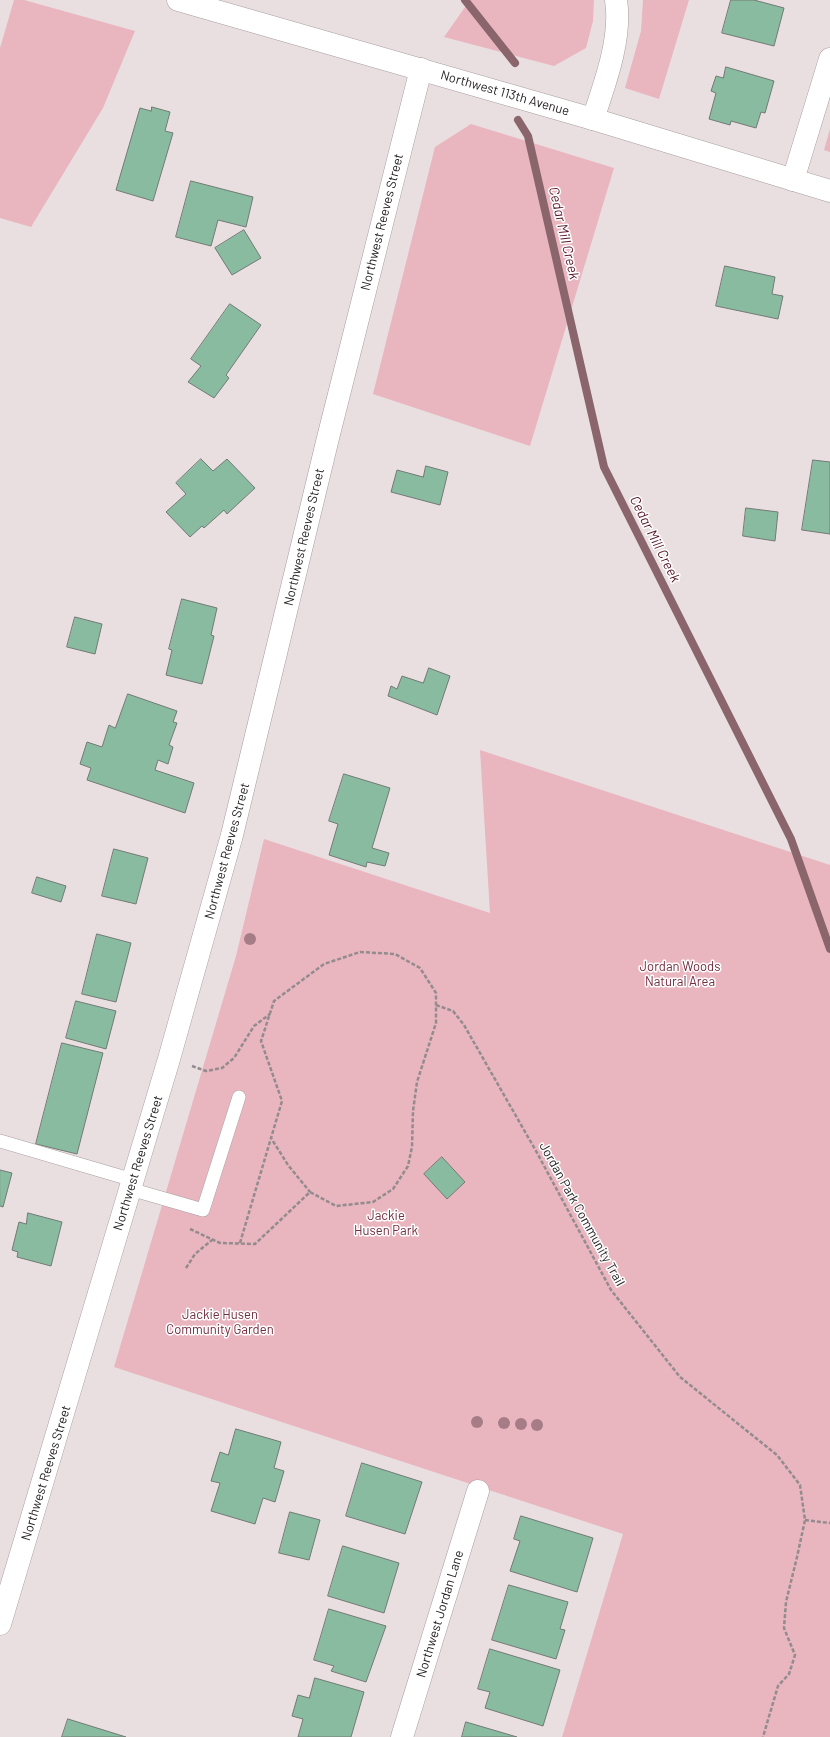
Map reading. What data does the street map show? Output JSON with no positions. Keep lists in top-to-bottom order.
{
  "streets": {
    "street": ["Northwest 113th Avenue", "Northwest Reeves Street", "Northwest Jordan Lane"],
    "path": ["Jordan Park Community Trail"]
  },
  "crossings": [
    ["Northwest 113th Avenue", "Northwest Reeves Street"]
  ],
  "water": ["Cedar Mill Creek"],
  "parks": ["Jordan Woods Natural Area", "Jackie Husen Park", "Jackie Husen Community Garden"]
}
